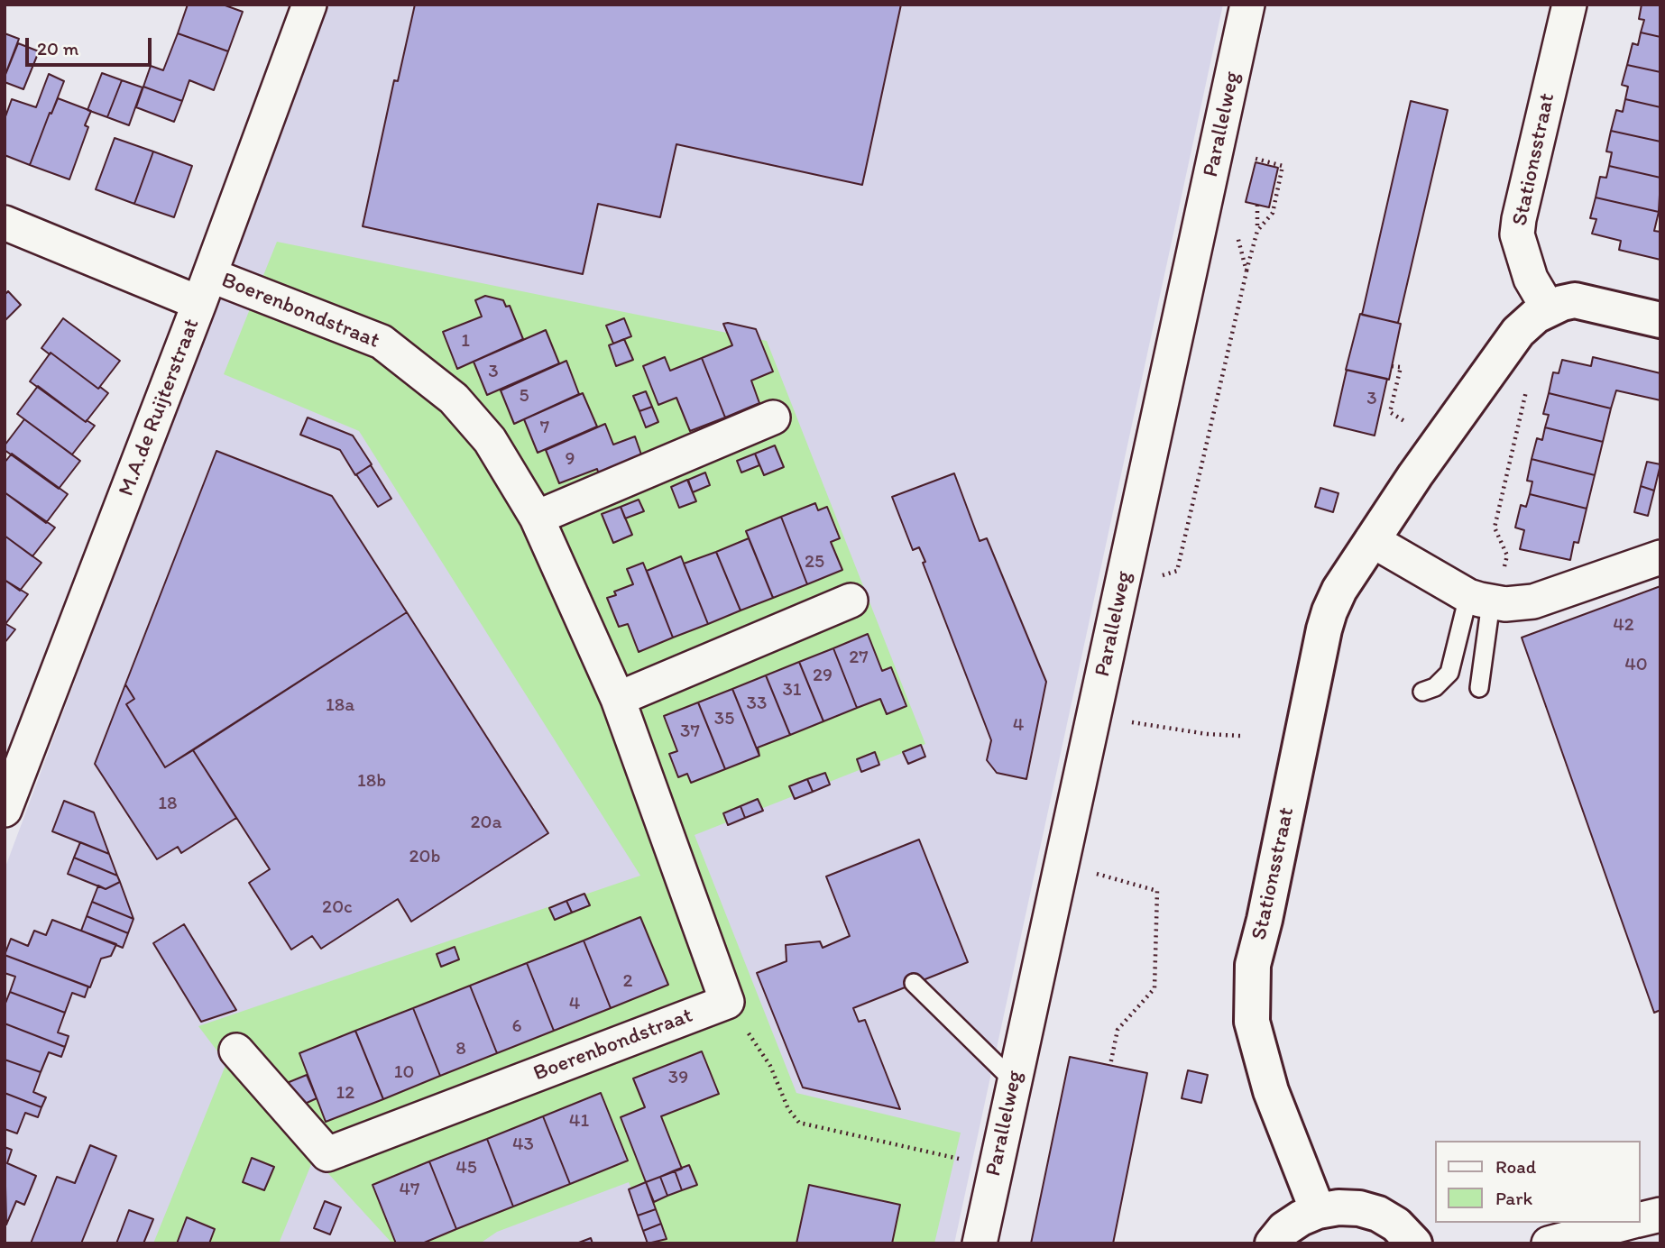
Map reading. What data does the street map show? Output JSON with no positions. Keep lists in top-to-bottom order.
{
  "streets": {
    "street": [
      "Parallelweg",
      "Stationsstraat",
      "Boerenbondstraat",
      "M.A.de Ruijterstraat"
    ]
  },
  "crossings": [
    ["Boerenbondstraat", "M.A.de Ruijterstraat"]
  ],
  "house_numbers": [
    "1",
    "3",
    "5",
    "3",
    "7",
    "9",
    "25",
    "42",
    "27",
    "40",
    "29",
    "31",
    "33",
    "18a",
    "35",
    "4",
    "37",
    "18b",
    "18",
    "20a",
    "20b",
    "20c",
    "2",
    "4",
    "6",
    "8",
    "10",
    "39",
    "12",
    "41",
    "43",
    "45",
    "47"
  ],
  "legend": ["Road", "Park"],
  "scale_bar": "20 m"
}
